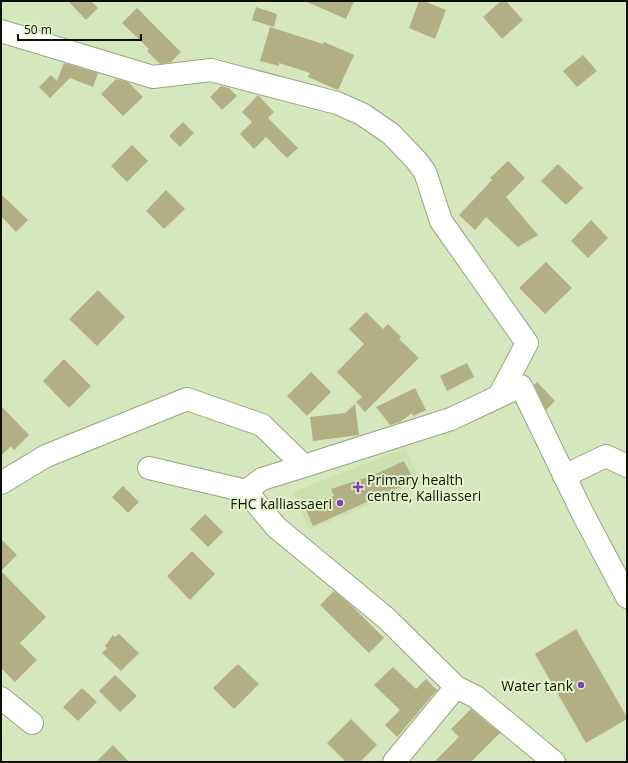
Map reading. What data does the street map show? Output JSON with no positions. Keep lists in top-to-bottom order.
{
  "places": {
    "health": ["Primary health centre, Kalliasseri"],
    "other": ["FHC kalliassaeri", "Water tank"]
  },
  "scale_bar": "50 m"
}
